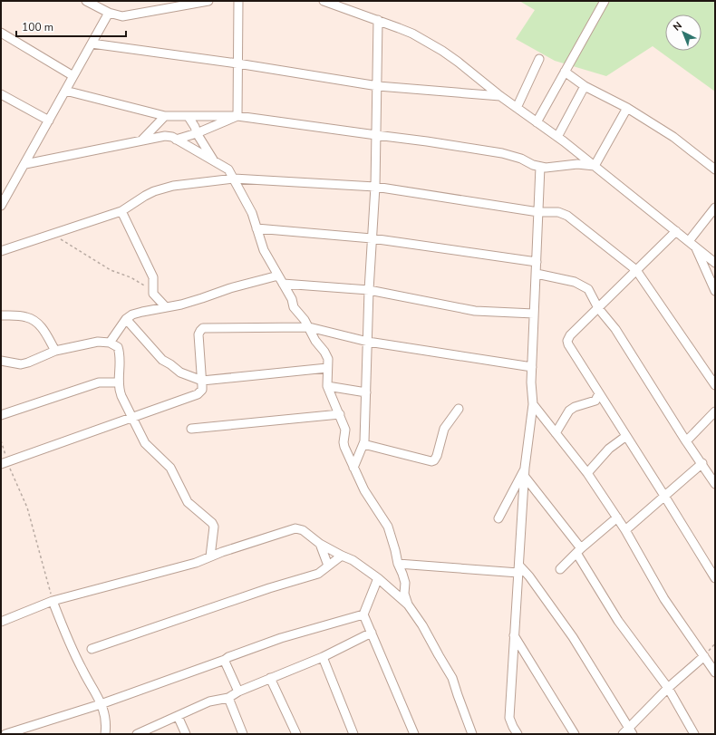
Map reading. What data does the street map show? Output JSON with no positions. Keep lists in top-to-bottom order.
{
  "scale_bar": "100 m",
  "north": "top left"
}
